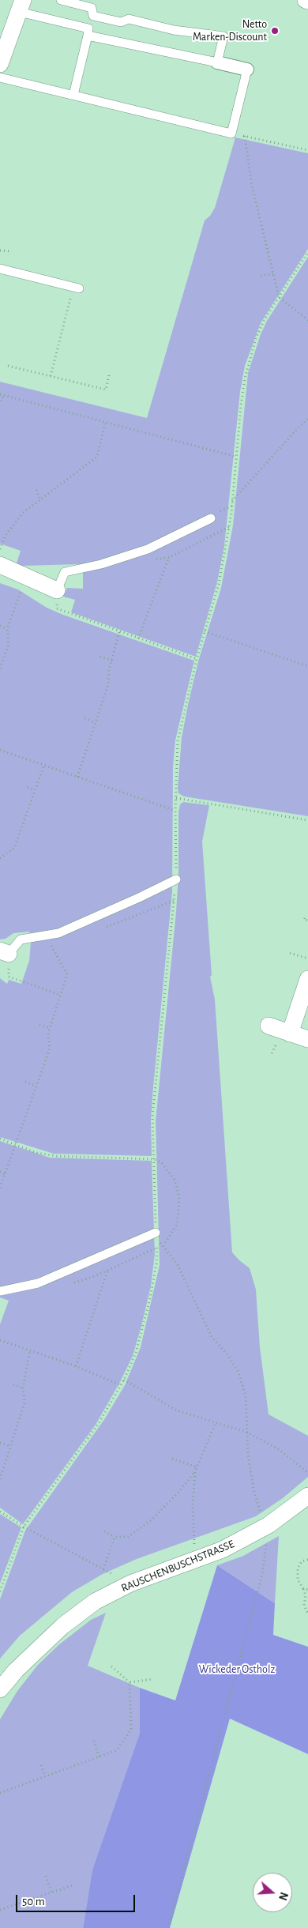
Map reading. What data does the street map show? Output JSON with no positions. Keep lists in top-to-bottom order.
{
  "streets": {
    "street": ["RAUSCHENBUSCHSTRASSE"]
  },
  "parks": ["Wickeder Ostholz"],
  "places": ["Netto Marken-Discount"],
  "scale_bar": "50 m",
  "north": "right"
}
